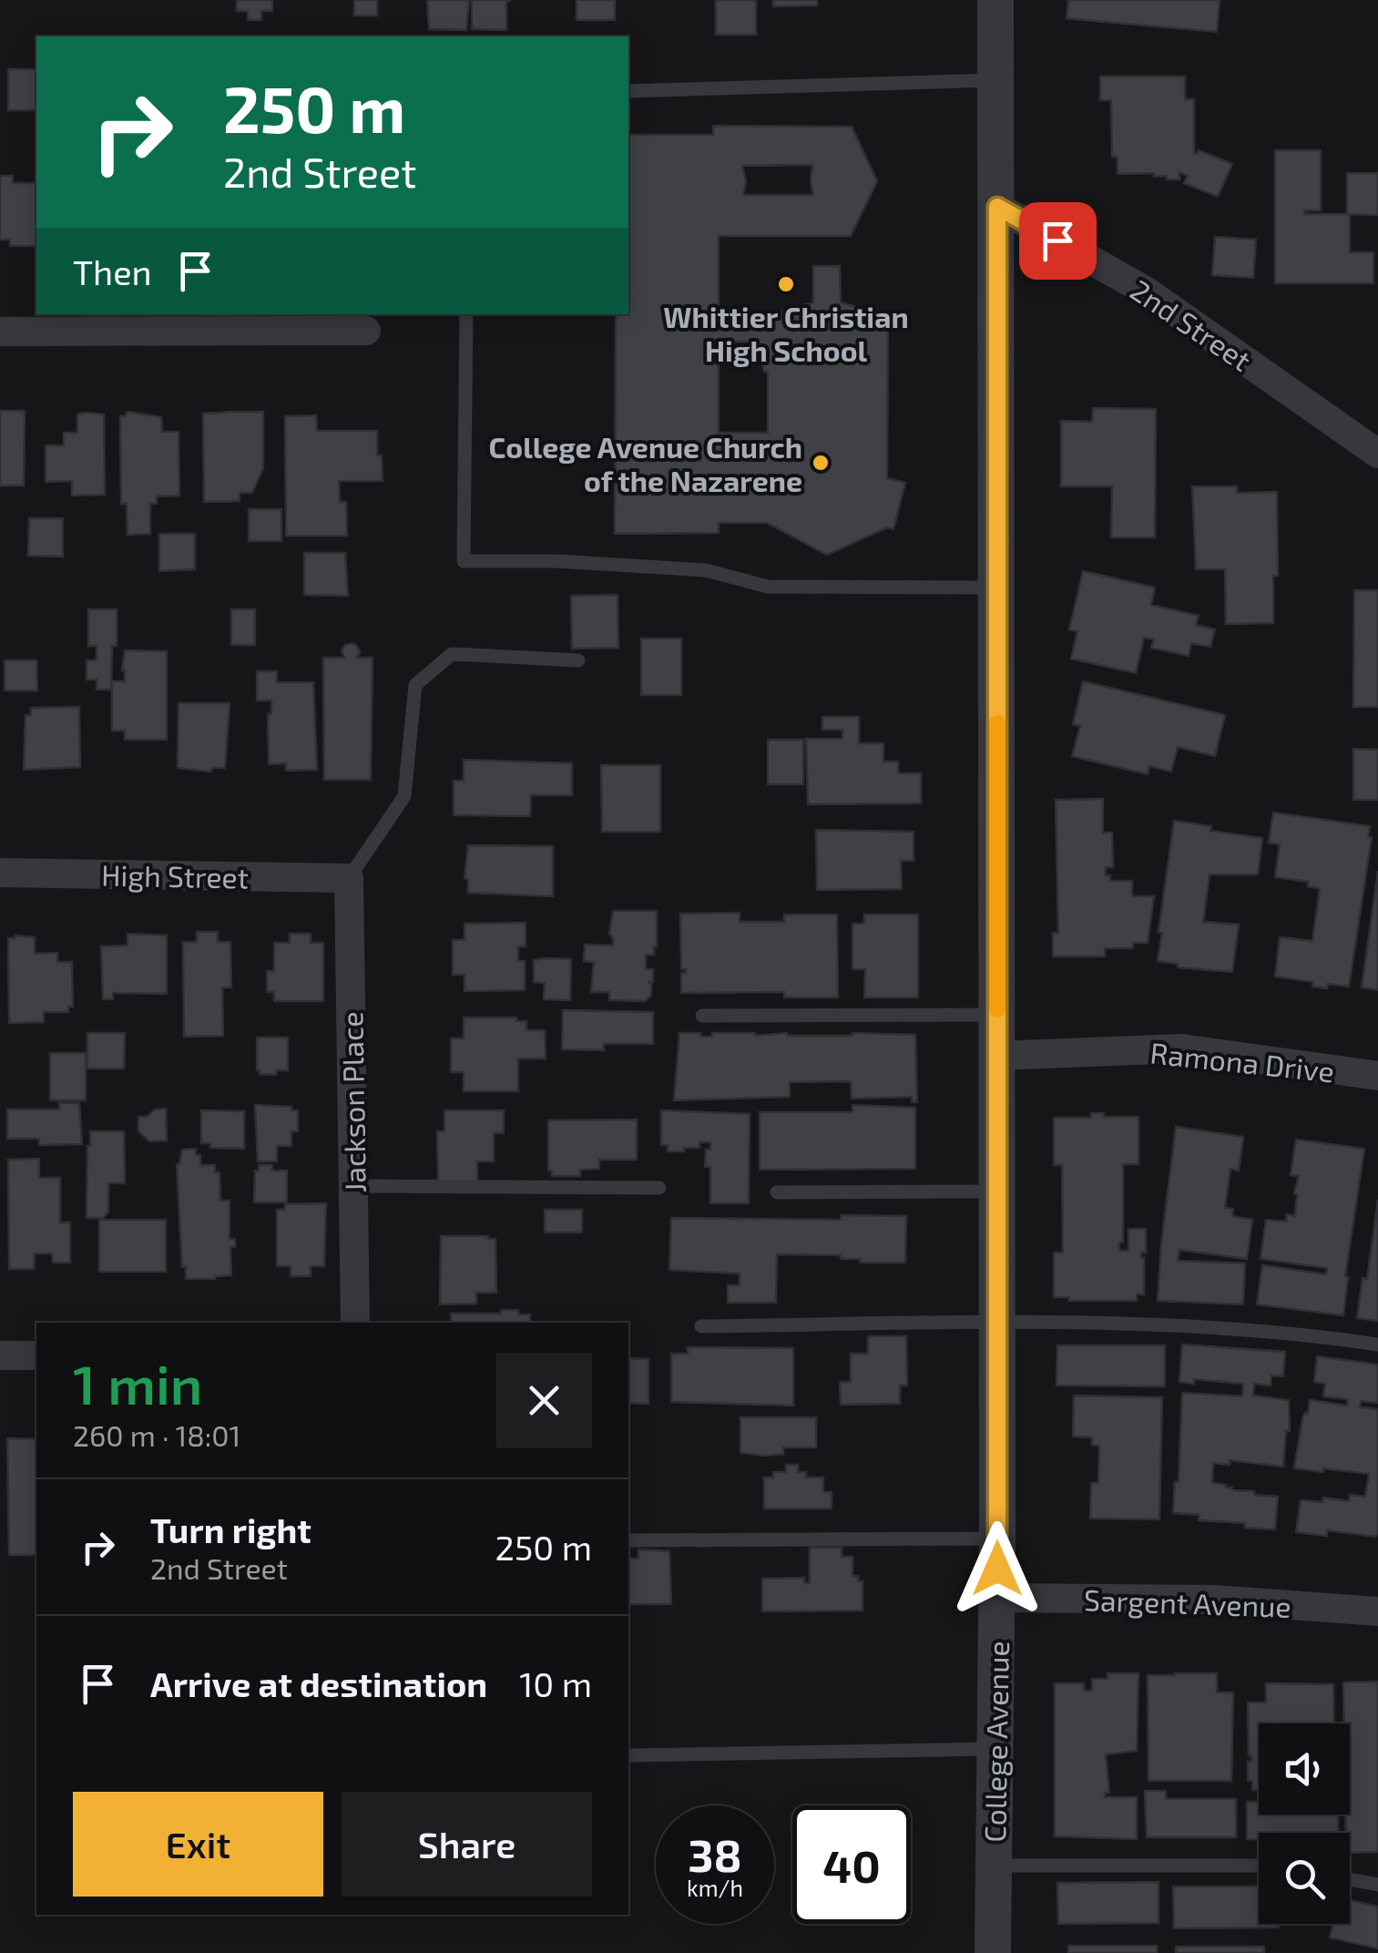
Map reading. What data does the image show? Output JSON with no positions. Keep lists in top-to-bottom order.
{
  "streets": {
    "street": [
      "2nd Street",
      "High Street",
      "Ramona Drive",
      "Jackson Place",
      "Sargent Avenue",
      "College Avenue"
    ]
  },
  "crossings": [
    ["2nd Street", "College Avenue"],
    ["High Street", "Jackson Place"],
    ["Ramona Drive", "College Avenue"],
    ["Sargent Avenue", "College Avenue"]
  ],
  "places": ["Whittier Christian High School", "College Avenue Church of the Nazarene"],
  "page": {
    "turn": ["250 m", "2nd Street"],
    "then": "Then",
    "heading": ["1 min", "260 m · 18:01"],
    "list": [
      {
        "name": "Turn right",
        "note": "2nd Street",
        "value": "250 m"
      },
      {
        "name": "Arrive at destination",
        "value": "10 m"
      }
    ],
    "buttons": ["Exit", "Share"],
    "speed": "38 km/h",
    "limit": "40"
  }
}
